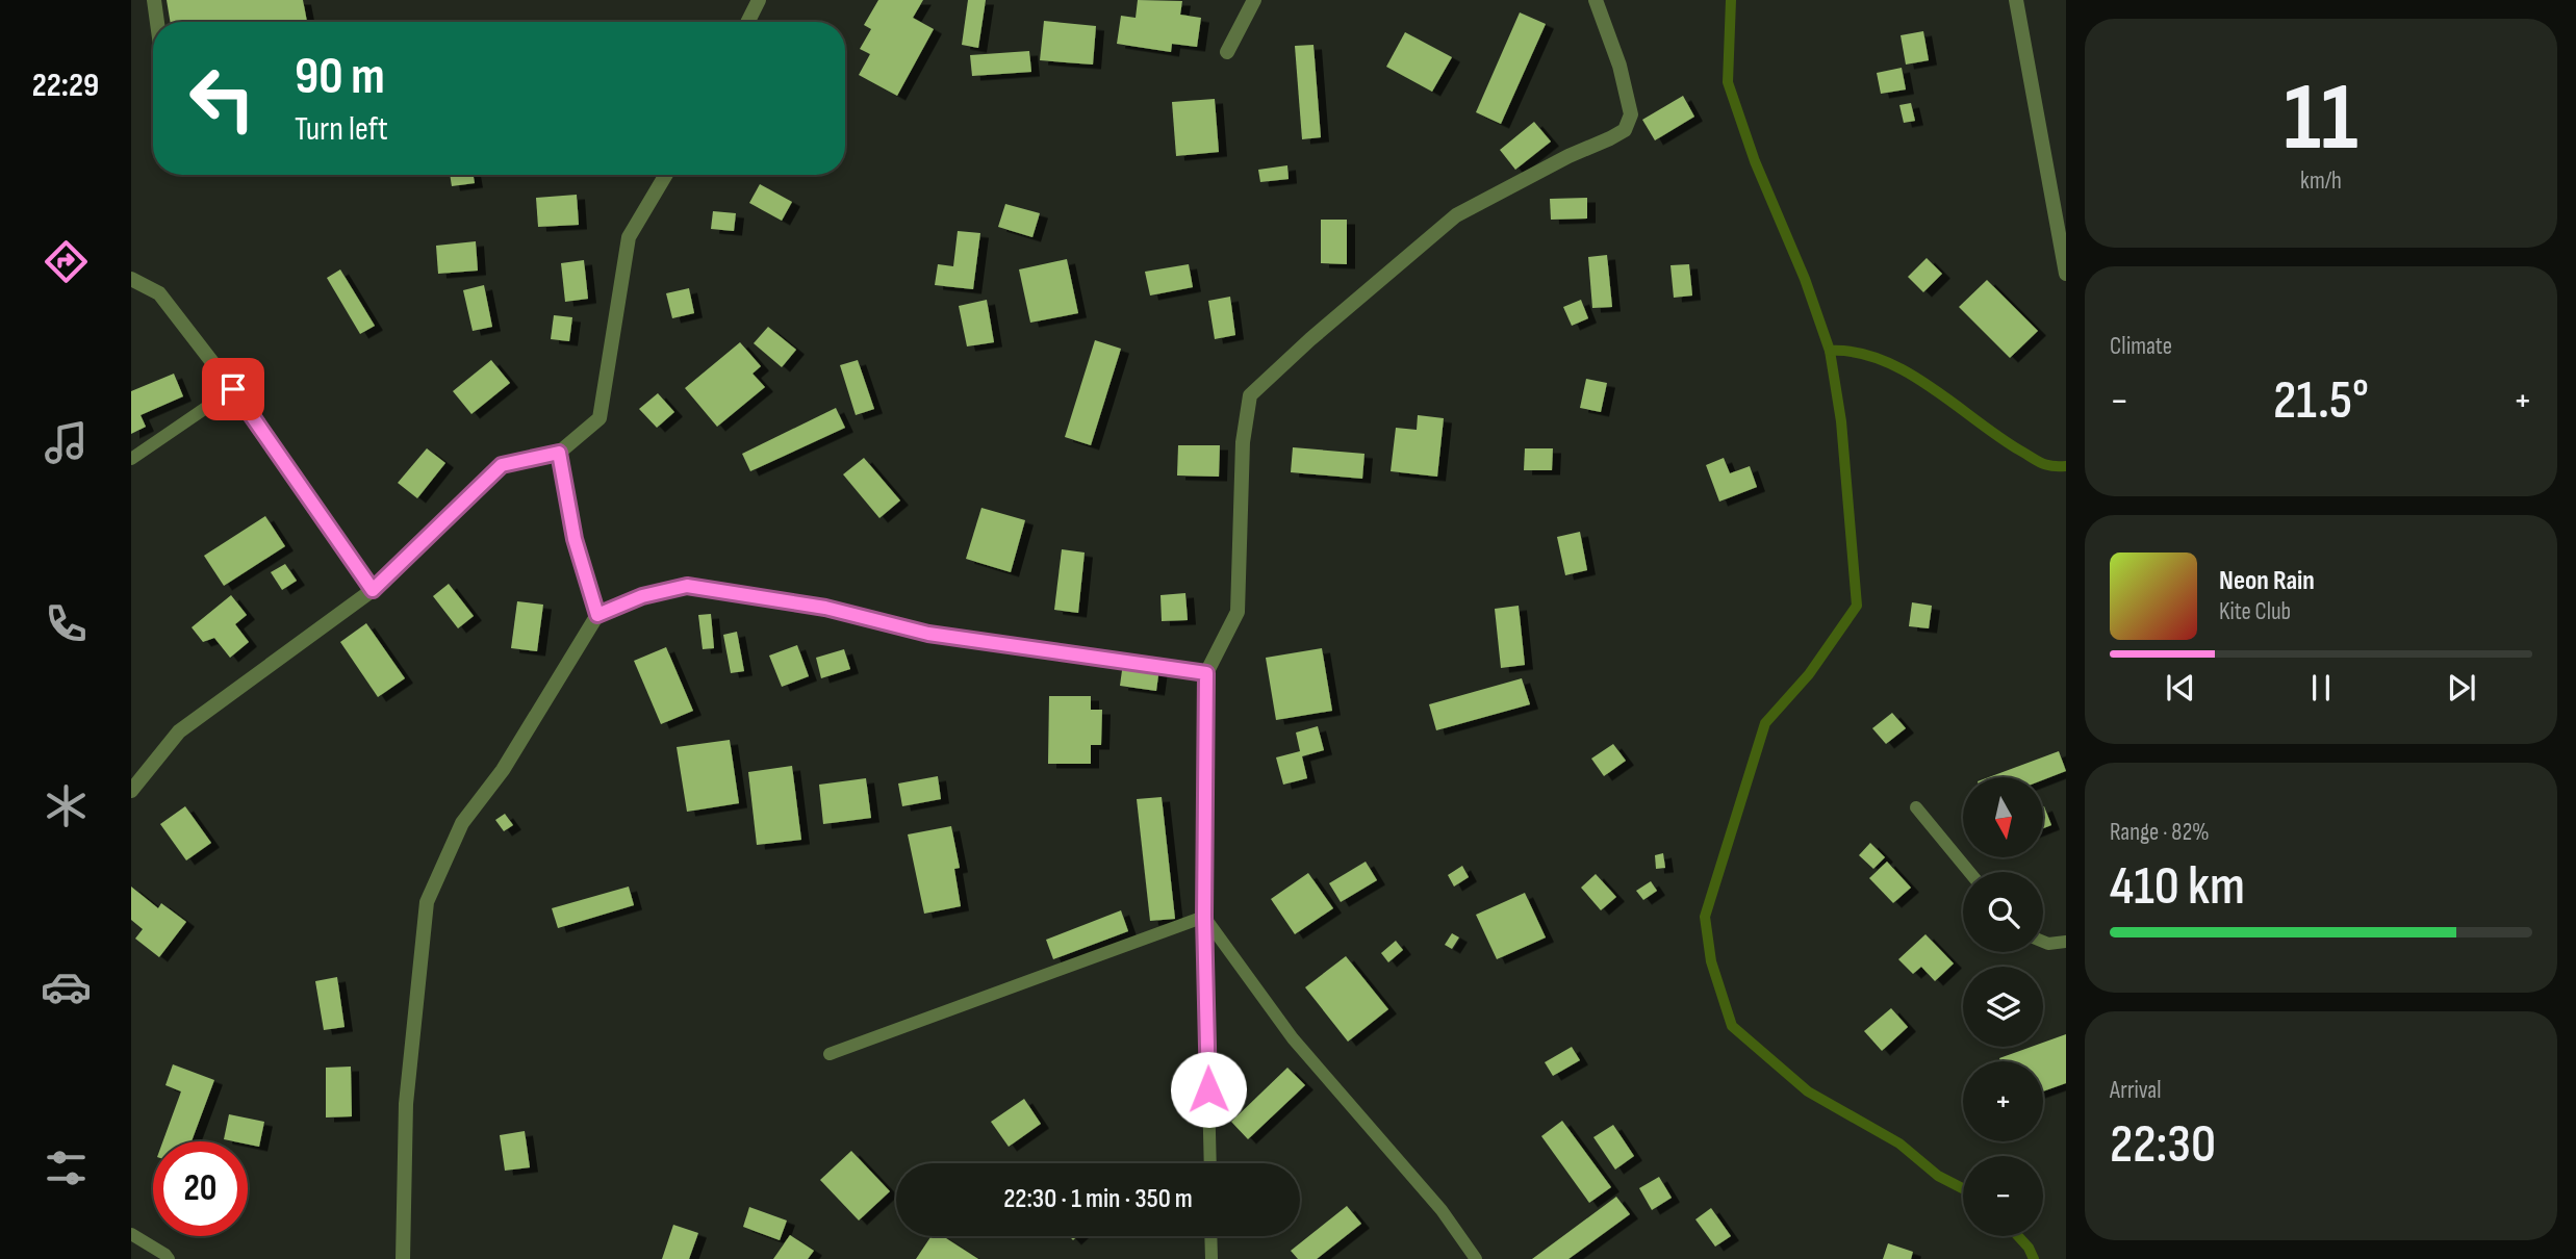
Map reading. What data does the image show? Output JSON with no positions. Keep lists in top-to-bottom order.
{
  "north": "bottom",
  "page": {
    "tabs": "22:29",
    "tile": [
      ["11", "km/h"],
      "Climate",
      ["Range · 82%", "410 km"],
      ["Arrival", "22:30"]
    ],
    "turn": ["90 m", "Turn left"],
    "heat": ["−", "21.5°", "+"],
    "song": ["Neon Rain", "Kite Club"],
    "map_buttons": ["+", "−"],
    "limit": "20",
    "trip": "22:30 · 1 min · 350 m"
  }
}
